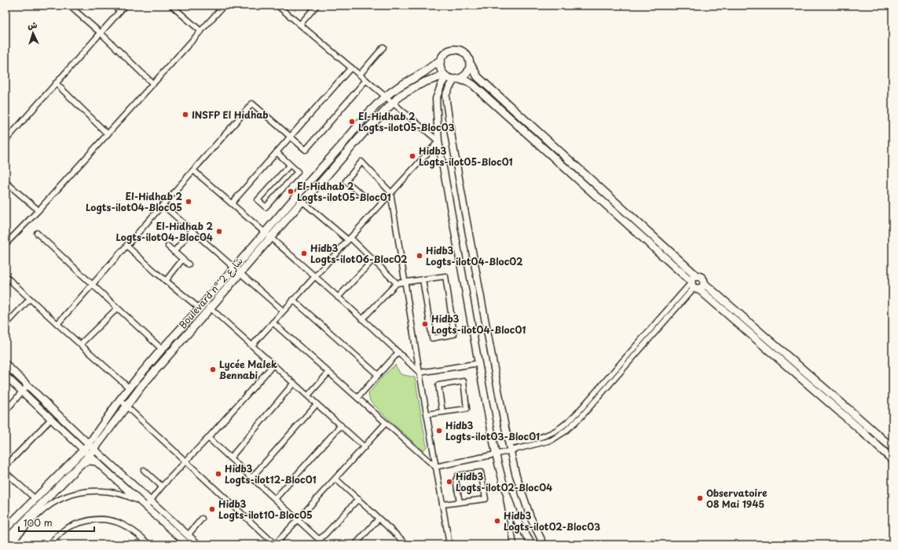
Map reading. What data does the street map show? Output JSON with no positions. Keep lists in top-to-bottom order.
{
  "streets": {
    "main road": ["Boulevard n° شارع 2"]
  },
  "places": [
    "INSFP El Hidhab",
    "El-Hidhab 2 Logts-ilot05-Bloc03",
    "Hidb3 Logts-ilot05-Bloc01",
    "El-Hidhab 2 Logts-ilot05-Bloc01",
    "El-Hidhab 2 Logts-ilot04-Bloc05",
    "El-Hidhab 2 Logts-ilot04-Bloc04",
    "Hidb3 Logts-ilot06-Bloc02",
    "Hidb3 Logts-ilot04-Bloc02",
    "Hidb3 Logts-ilot04-Bloc01",
    "Lycée Malek Bennabi",
    "Hidb3 Logts-ilot03-Bloc01",
    "Hidb3 Logts-ilot12-Bloc01",
    "Hidb3 Logts-ilot02-Bloc04",
    "Observatoire 08 Mai 1945",
    "Hidb3 Logts-ilot10-Bloc05",
    "Hidb3 Logts-ilot02-Bloc03"
  ],
  "scale_bar": "100 m",
  "north": "top"
}
